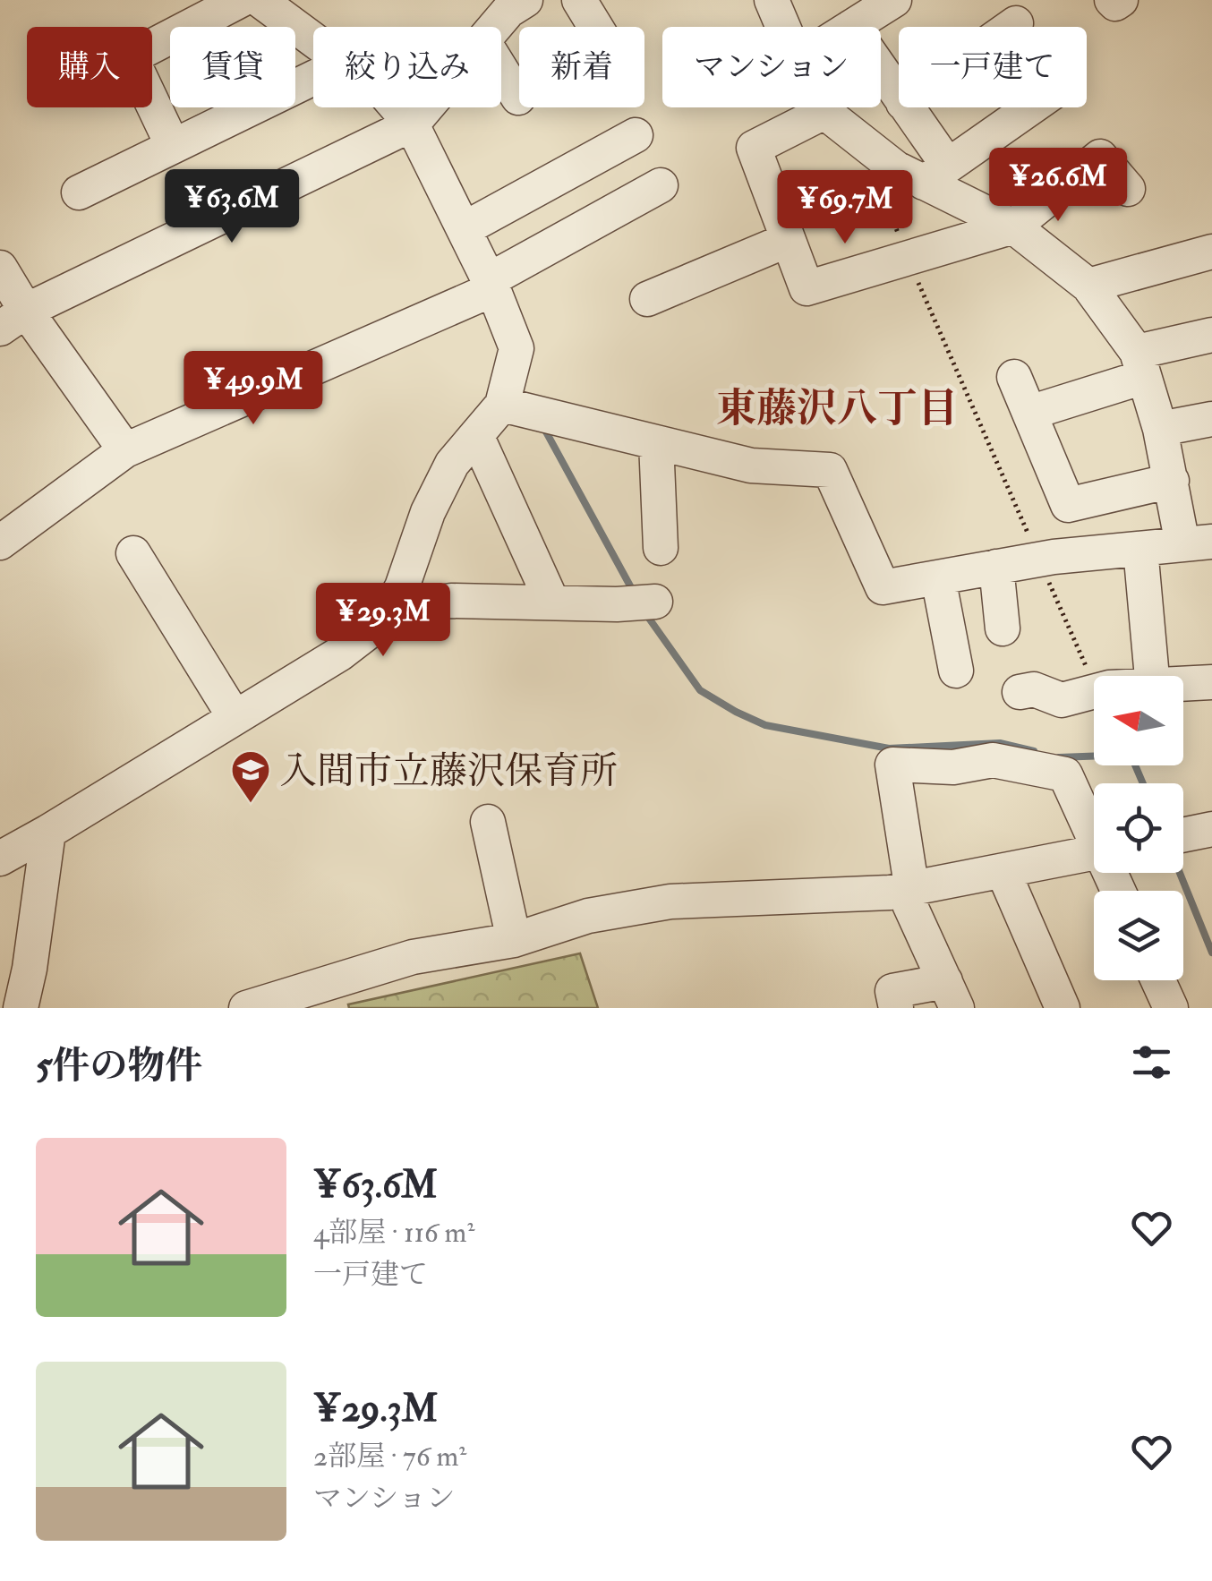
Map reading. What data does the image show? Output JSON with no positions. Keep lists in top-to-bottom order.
{
  "districts": ["東藤沢八丁目"],
  "places": {
    "school or university": ["入間市立藤沢保育所"]
  },
  "north": "left",
  "page": {
    "chip": [
      "購入",
      "賃貸",
      "絞り込み",
      "新着",
      "マンション",
      "一戸建て"
    ],
    "price": [
      "¥26.6M",
      "¥63.6M",
      "¥69.7M",
      "¥49.9M",
      "¥29.3M"
    ],
    "heading": "5件の物件",
    "list": [
      {
        "name": "¥63.6M",
        "note": "4部屋 · 116 m² · 一戸建て"
      },
      {
        "name": "¥29.3M",
        "note": "2部屋 · 76 m² · マンション"
      }
    ]
  }
}
